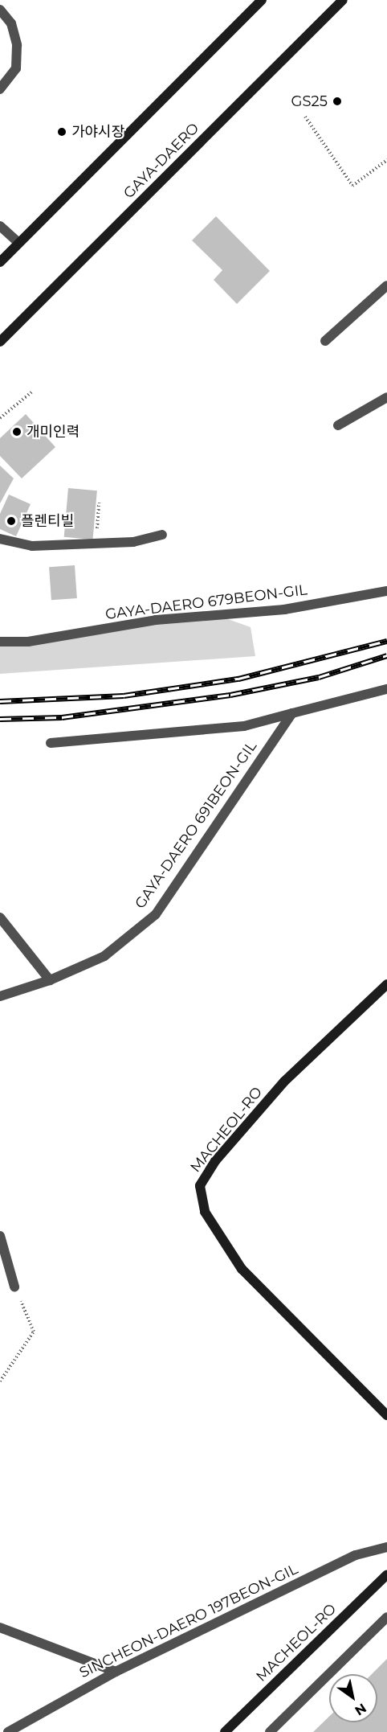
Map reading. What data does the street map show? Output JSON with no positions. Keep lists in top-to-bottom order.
{
  "streets": {
    "main road": ["GAYA-DAERO", "MACHEOL-RO"],
    "street": ["GAYA-DAERO 679BEON-GIL", "GAYA-DAERO 691BEON-GIL", "SINCHEON-DAERO 197BEON-GIL"]
  },
  "places": [
    "GS25",
    "가야시장",
    "개미인력",
    "플렌티빌"
  ],
  "north": "bottom right"
}
